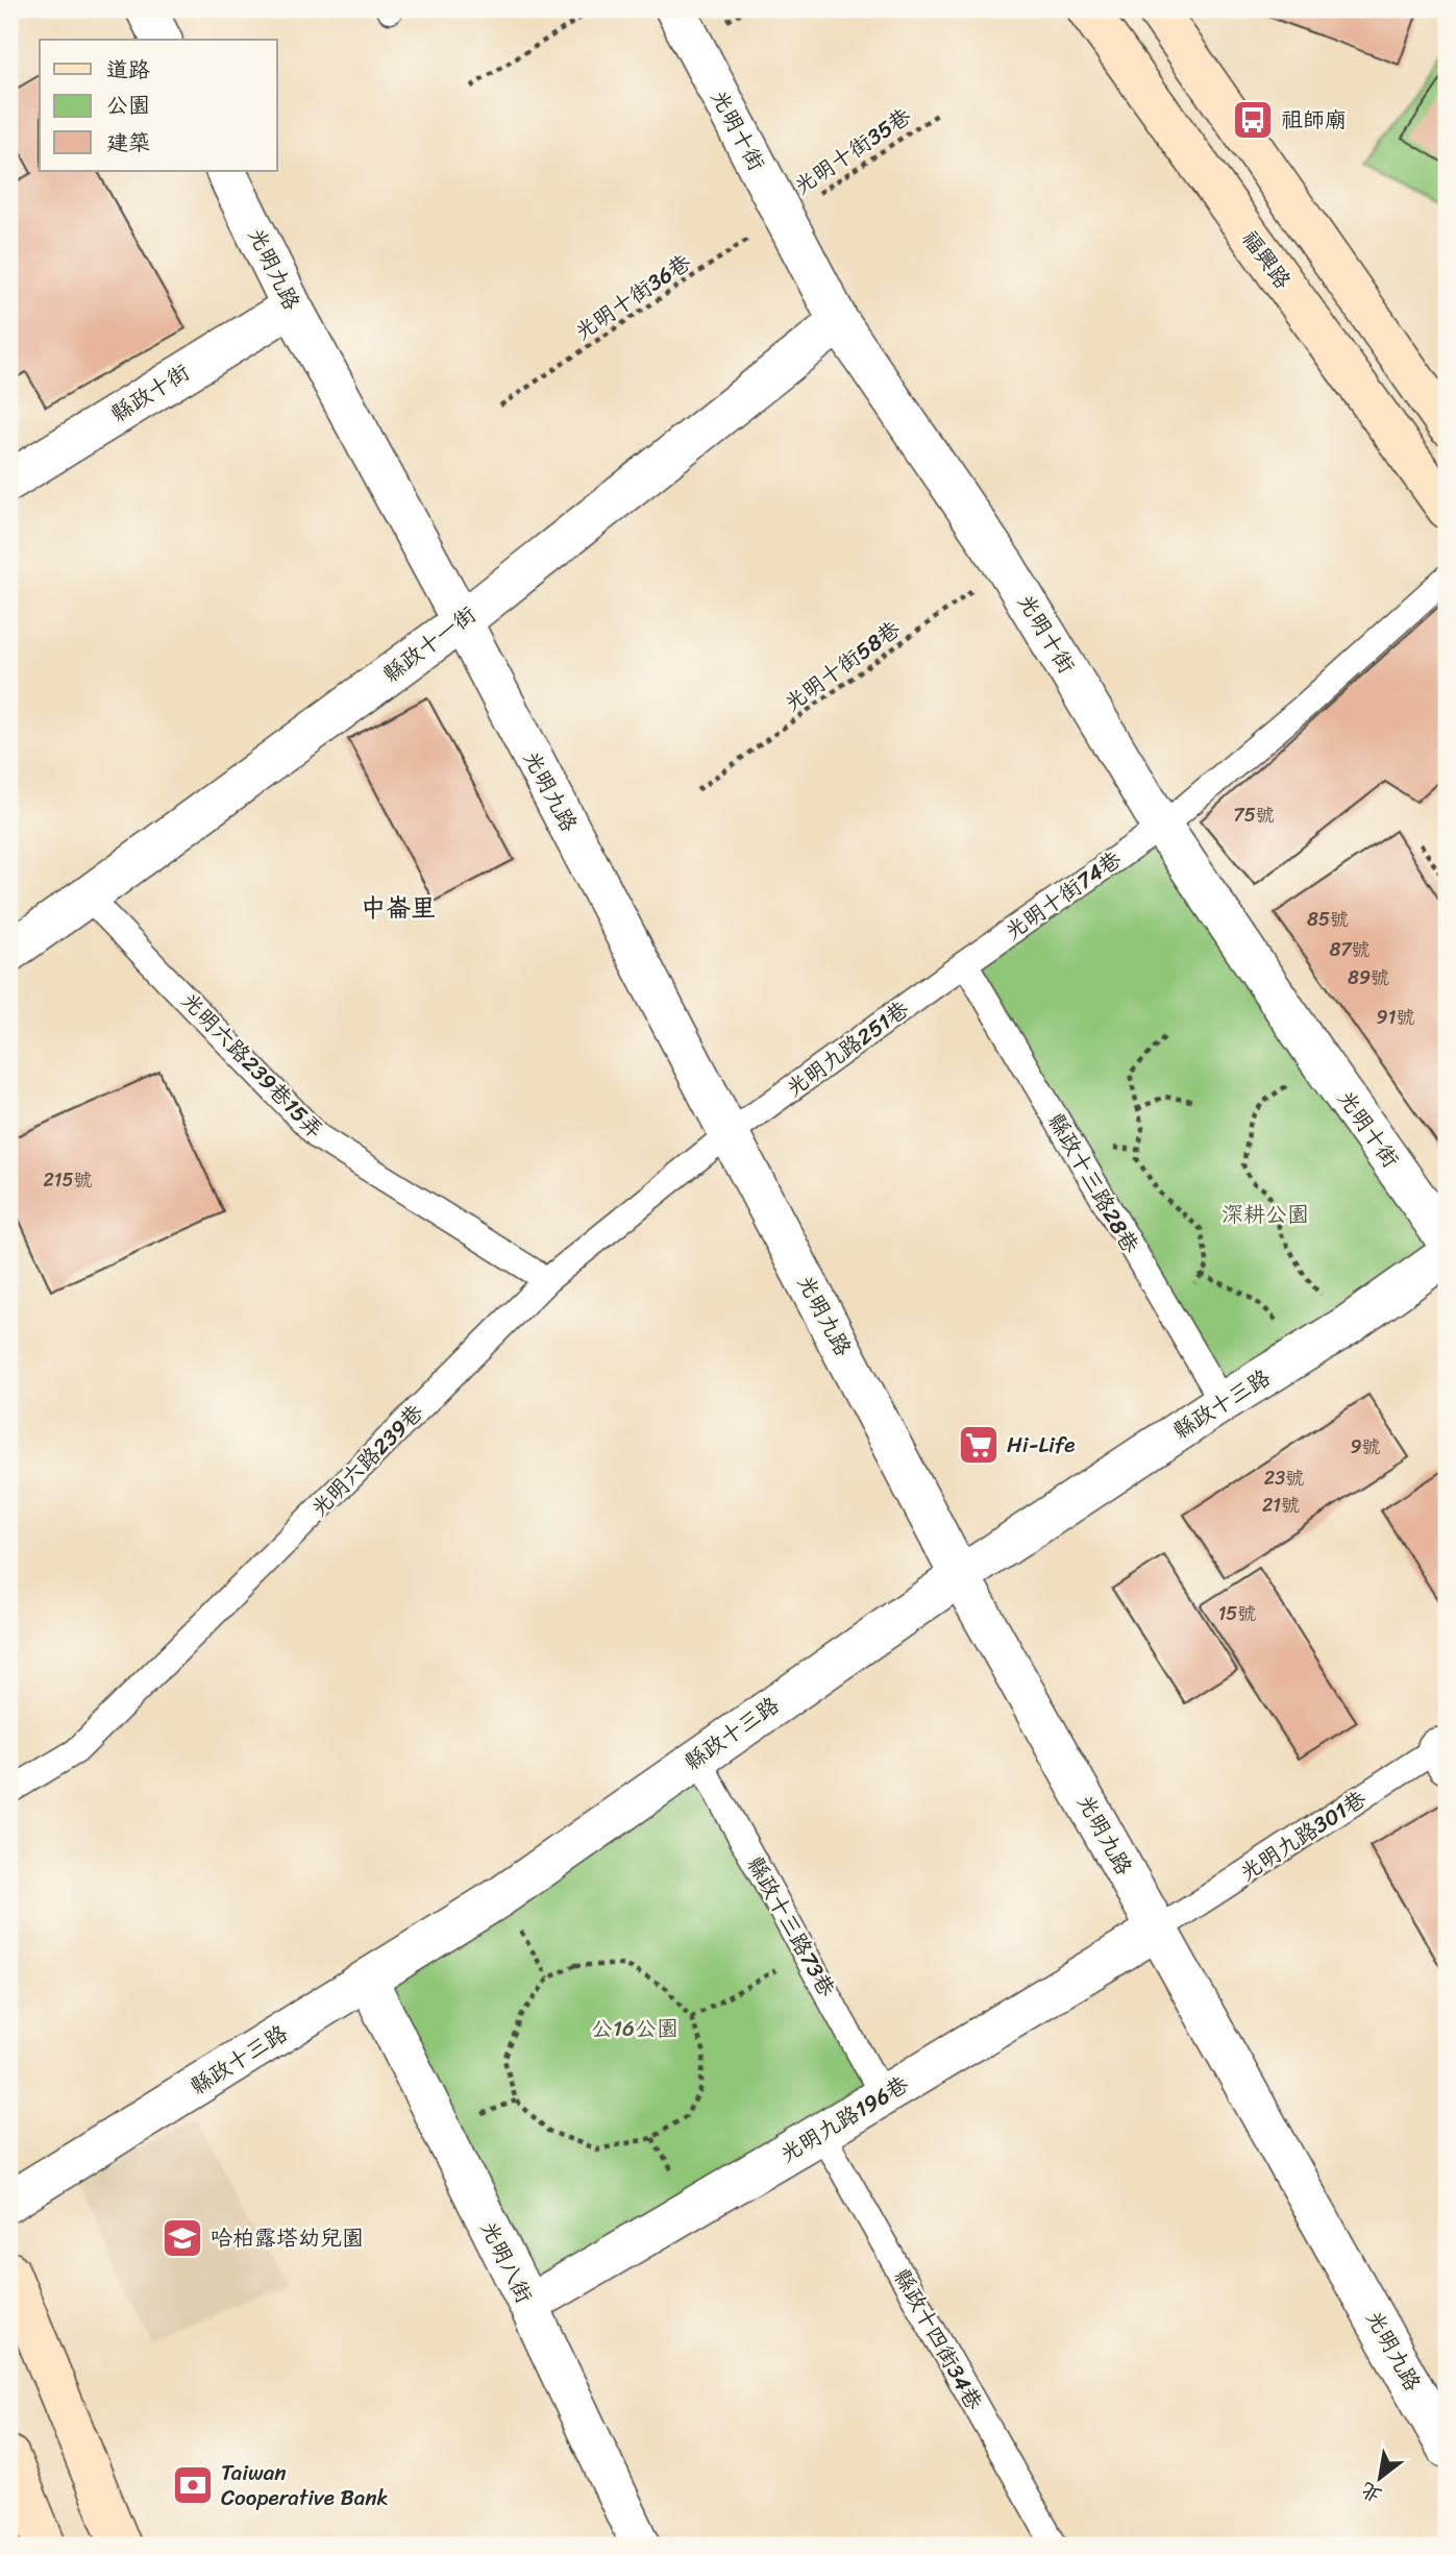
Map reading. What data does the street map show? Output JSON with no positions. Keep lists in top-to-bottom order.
{
  "streets": {
    "street": [
      "光明十街",
      "福興路",
      "光明九路",
      "縣政十街",
      "縣政十一街",
      "縣政十三路",
      "光明九路196巷",
      "光明八街"
    ],
    "lane": [
      "光明十街74巷",
      "光明九路251巷",
      "光明六路239巷15弄",
      "縣政十三路28巷",
      "光明六路239巷",
      "光明九路301巷",
      "縣政十三路73巷",
      "縣政十四街34巷"
    ],
    "path": ["光明十街35巷", "光明十街36巷", "光明十街58巷"]
  },
  "crossings": [
    ["光明十街", "光明十街35巷"],
    ["光明十街", "光明十街36巷"],
    ["光明十街", "縣政十一街"],
    ["光明十街", "光明十街58巷"],
    ["光明十街", "光明十街74巷"],
    ["光明十街35巷", "光明十街36巷"],
    ["光明九路", "縣政十街"],
    ["光明九路", "縣政十一街"],
    ["光明九路", "光明九路251巷"],
    ["光明九路", "縣政十三路"],
    ["光明九路", "光明六路239巷"],
    ["光明九路", "光明九路301巷"],
    ["光明九路", "光明九路196巷"],
    ["縣政十一街", "光明六路239巷15弄"],
    ["光明十街74巷", "光明九路251巷"],
    ["光明十街74巷", "縣政十三路28巷"],
    ["光明九路251巷", "縣政十三路28巷"],
    ["光明九路251巷", "光明六路239巷"],
    ["光明六路239巷15弄", "光明六路239巷"],
    ["縣政十三路28巷", "縣政十三路"],
    ["縣政十三路", "縣政十三路73巷"],
    ["縣政十三路", "光明八街"],
    ["光明九路301巷", "光明九路196巷"],
    ["縣政十三路73巷", "光明九路196巷"],
    ["光明九路196巷", "光明八街"],
    ["光明九路196巷", "縣政十四街34巷"]
  ],
  "districts": ["中崙里"],
  "parks": ["深耕公園", "公16公園"],
  "places": {
    "bus stop": ["祖師廟"],
    "supermarket": ["Hi-Life"],
    "school or university": ["哈柏露塔幼兒園"],
    "bank": ["Taiwan Cooperative Bank"]
  },
  "house_numbers": [
    "75號",
    "85號",
    "87號",
    "89號",
    "91號",
    "215號",
    "9號",
    "23號",
    "21號",
    "15號"
  ],
  "legend": ["道路", "公園", "建築"],
  "north": "bottom left"
}
